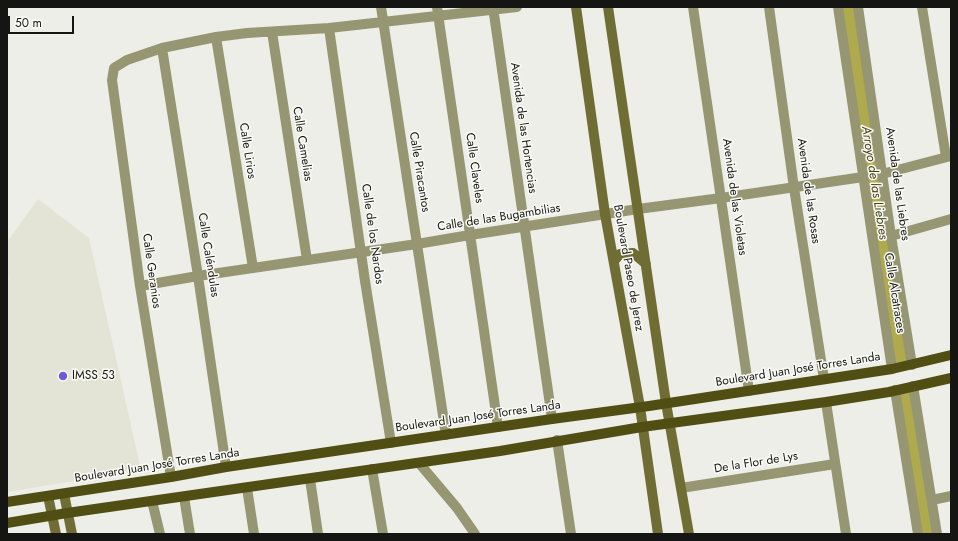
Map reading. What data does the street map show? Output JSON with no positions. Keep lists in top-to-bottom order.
{
  "streets": {
    "main road": ["Boulevard Paseo de Jerez", "Boulevard Juan José Torres Landa"],
    "street": [
      "Avenida de las Hortencias",
      "Calle Camelias",
      "Calle Lirios",
      "Calle Claveles",
      "Calle Piracantos",
      "Avenida de las Liebres",
      "Avenida de las Rosas",
      "Avenida de las Violetas",
      "Calle de las Bugambilias",
      "Calle de los Nardos",
      "Calle Caléndulas",
      "Calle Geranios",
      "Calle Alcatraces",
      "De la Flor de Lys"
    ]
  },
  "crossings": [
    ["Avenida de las Hortencias", "Calle de las Bugambilias"],
    ["Avenida de las Hortencias", "Boulevard Juan José Torres Landa"],
    ["Calle Camelias", "Calle de las Bugambilias"],
    ["Calle Lirios", "Calle de las Bugambilias"],
    ["Calle Claveles", "Calle de las Bugambilias"],
    ["Calle Claveles", "Boulevard Juan José Torres Landa"],
    ["Calle Piracantos", "Calle de las Bugambilias"],
    ["Calle Piracantos", "Boulevard Juan José Torres Landa"],
    ["Avenida de las Liebres", "Boulevard Juan José Torres Landa"],
    ["Avenida de las Rosas", "Calle de las Bugambilias"],
    ["Avenida de las Rosas", "Boulevard Juan José Torres Landa"],
    ["Avenida de las Violetas", "Calle de las Bugambilias"],
    ["Avenida de las Violetas", "Boulevard Juan José Torres Landa"],
    ["Calle de las Bugambilias", "Calle de los Nardos"],
    ["Calle de las Bugambilias", "Calle Caléndulas"],
    ["Calle de las Bugambilias", "Boulevard Paseo de Jerez"],
    ["Calle de las Bugambilias", "Calle Geranios"],
    ["Calle de las Bugambilias", "Calle Alcatraces"],
    ["Calle de los Nardos", "Boulevard Juan José Torres Landa"],
    ["Calle Caléndulas", "Calle Geranios"],
    ["Calle Caléndulas", "Boulevard Juan José Torres Landa"],
    ["Boulevard Paseo de Jerez", "Boulevard Juan José Torres Landa"],
    ["Boulevard Paseo de Jerez", "De la Flor de Lys"],
    ["Calle Geranios", "Boulevard Juan José Torres Landa"],
    ["Calle Alcatraces", "Boulevard Juan José Torres Landa"]
  ],
  "water": ["Arroyo de las Liebres"],
  "places": ["IMSS 53"],
  "scale_bar": "50 m"
}
